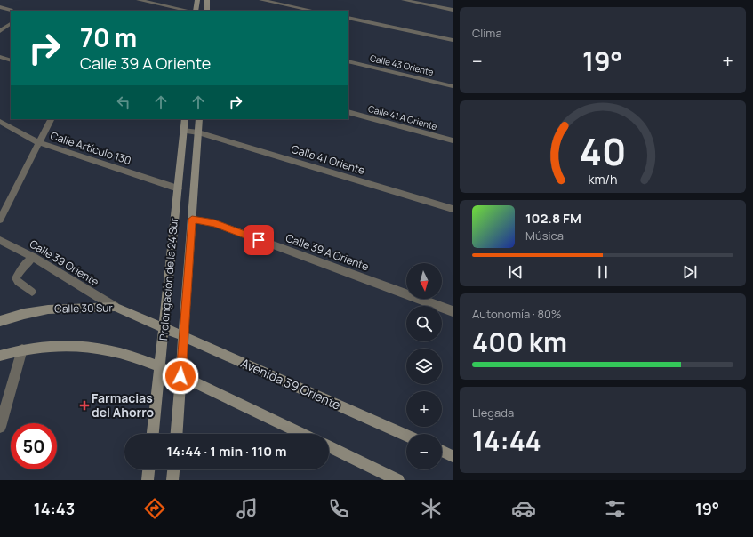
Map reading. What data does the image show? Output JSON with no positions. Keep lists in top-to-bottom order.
{
  "streets": {
    "main road": ["Prolongación de la 24 Sur", "Calle 30 Sur", "Avenida 39 Oriente"],
    "street": [
      "Calle 43 Oriente",
      "Calle 41 A Oriente",
      "Calle Artículo 130",
      "Calle 41 Oriente",
      "Calle 39 A Oriente",
      "Calle 39 Oriente"
    ]
  },
  "crossings": [
    ["Calle Artículo 130", "Prolongación de la 24 Sur"],
    ["Calle 41 Oriente", "Prolongación de la 24 Sur"],
    ["Calle 39 A Oriente", "Prolongación de la 24 Sur"],
    ["Calle 39 Oriente", "Calle 30 Sur"],
    ["Prolongación de la 24 Sur", "Calle 30 Sur"],
    ["Prolongación de la 24 Sur", "Avenida 39 Oriente"],
    ["Calle 30 Sur", "Avenida 39 Oriente"]
  ],
  "places": {
    "health": ["Farmacias del Ahorro"]
  },
  "north": "bottom",
  "page": {
    "tile": [
      "Clima",
      ["Autonomía · 80%", "400 km"],
      ["Llegada", "14:44"]
    ],
    "turn": ["70 m", "Calle 39 A Oriente"],
    "heat": ["−", "19°", "+"],
    "song": ["102.8 FM", "Música"],
    "map_buttons": ["+", "−"],
    "limit": "50",
    "trip": "14:44 · 1 min · 110 m",
    "tabs": ["14:43", "19°"],
    "gauge": ["40", "km/h"]
  }
}
